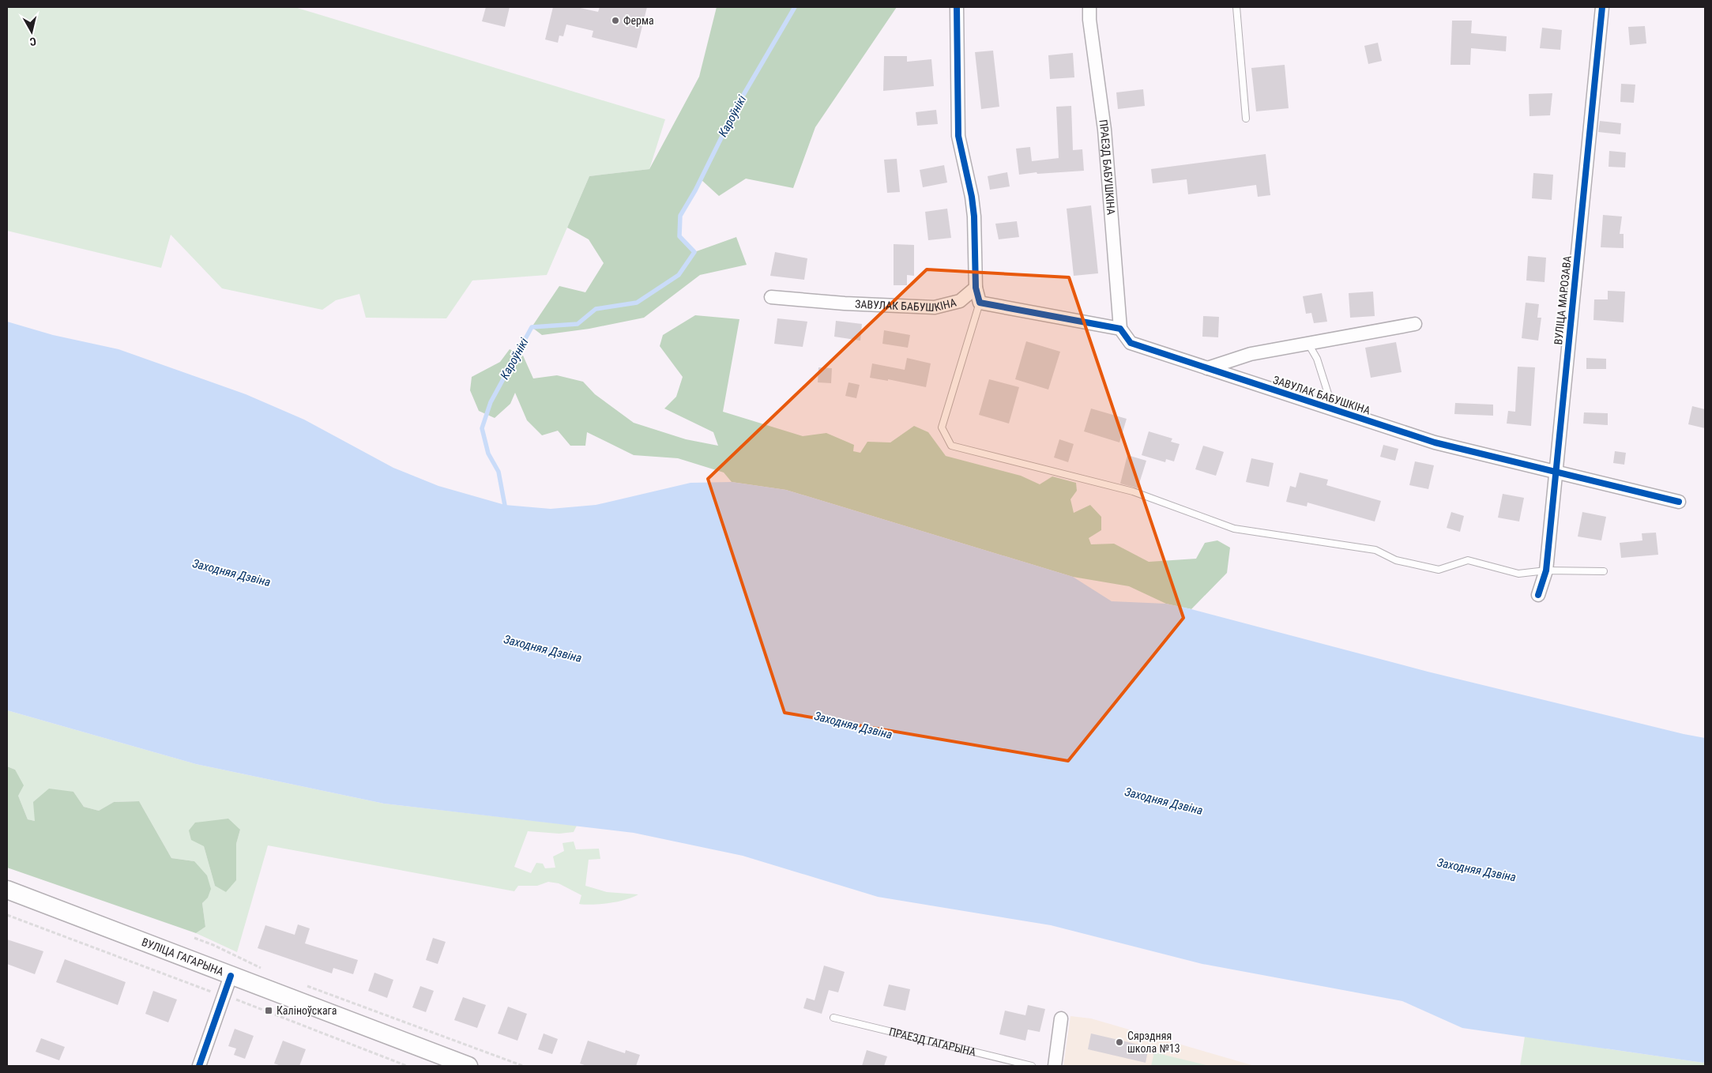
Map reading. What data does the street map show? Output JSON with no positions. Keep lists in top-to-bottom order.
{
  "streets": {
    "main road": ["ВУЛІЦА ГАГАРЫНА"],
    "street": ["ПРАЕЗД БАБУШКІНА", "ВУЛІЦА МАРОЗАВА", "ЗАВУЛАК БАБУШКІНА"],
    "lane": ["ПРАЕЗД ГАГАРЫНА"]
  },
  "crossings": [
    ["ПРАЕЗД БАБУШКІНА", "ЗАВУЛАК БАБУШКІНА"],
    ["ВУЛІЦА МАРОЗАВА", "ЗАВУЛАК БАБУШКІНА"]
  ],
  "water": ["Кароўнікі", "Заходняя Дзвіна"],
  "places": {
    "other": ["Ферма", "Сярэдняя школа №13"],
    "transit": ["Каліноўскага"]
  },
  "north": "bottom"
}
